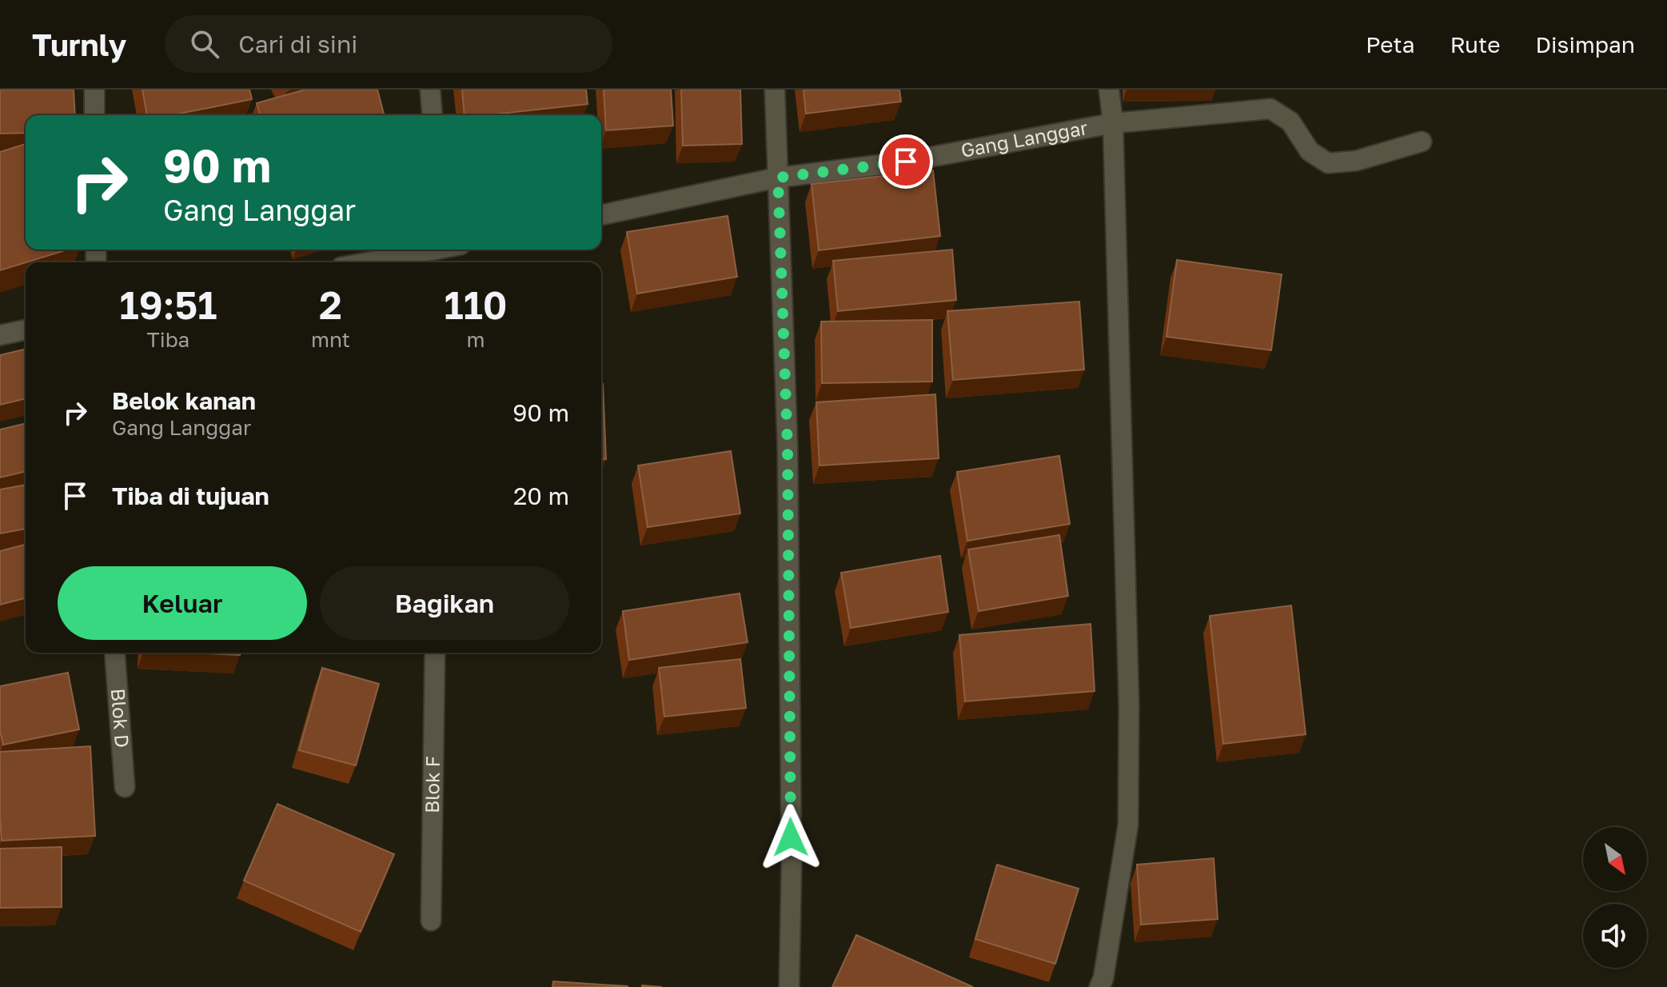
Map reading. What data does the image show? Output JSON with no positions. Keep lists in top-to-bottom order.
{
  "streets": {
    "street": ["Gang Langgar", "Blok D", "Blok F"]
  },
  "north": "bottom right",
  "page": {
    "header": "Turnly",
    "search": "Cari di sini",
    "nav": ["Peta", "Rute", "Disimpan"],
    "turn": ["90 m", "Gang Langgar"],
    "eta": [
      "19:51",
      "Tiba",
      "2",
      "mnt",
      "110",
      "m"
    ],
    "list": [
      {
        "name": "Belok kanan",
        "note": "Gang Langgar",
        "value": "90 m"
      },
      {
        "name": "Tiba di tujuan",
        "value": "20 m"
      }
    ],
    "buttons": ["Keluar", "Bagikan"]
  }
}
